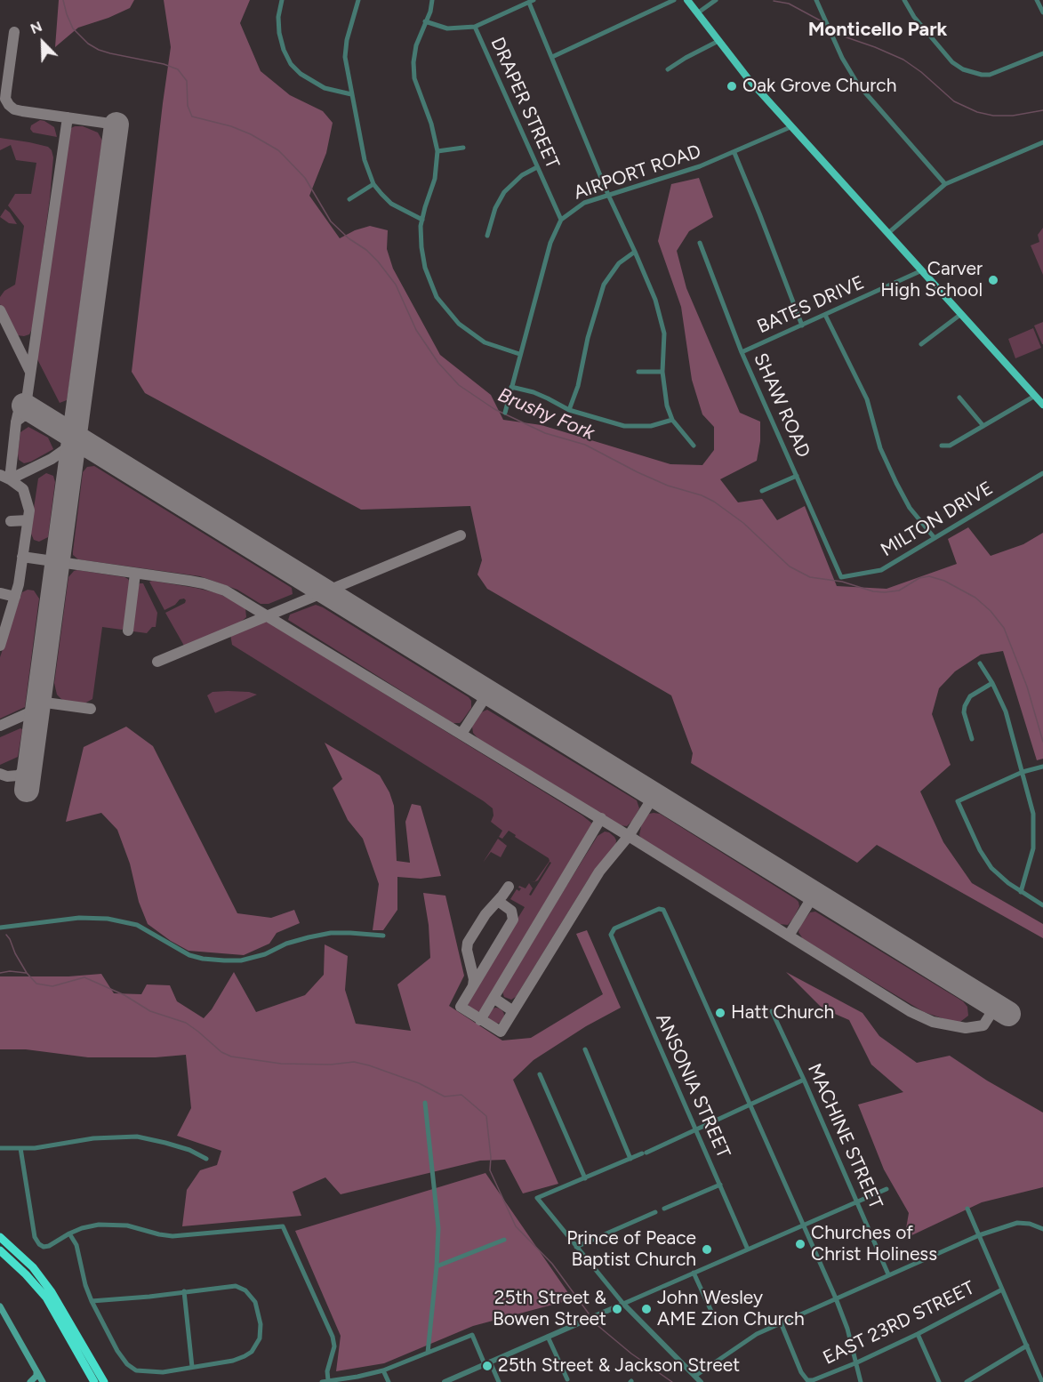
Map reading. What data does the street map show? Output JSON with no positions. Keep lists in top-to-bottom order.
{
  "streets": {
    "street": [
      "DRAPER STREET",
      "AIRPORT ROAD",
      "BATES DRIVE",
      "SHAW ROAD",
      "MILTON DRIVE",
      "ANSONIA STREET",
      "MACHINE STREET",
      "EAST 23RD STREET"
    ]
  },
  "crossings": [
    ["DRAPER STREET", "AIRPORT ROAD"],
    ["BATES DRIVE", "SHAW ROAD"],
    ["SHAW ROAD", "MILTON DRIVE"]
  ],
  "districts": ["Monticello Park"],
  "water": ["Brushy Fork"],
  "places": [
    "Oak Grove Church",
    "Carver High School",
    "Hatt Church",
    "Churches of Christ Holiness",
    "Prince of Peace Baptist Church",
    "25th Street & Bowen Street",
    "John Wesley AME Zion Church",
    "25th Street & Jackson Street"
  ],
  "north": "top left"
}
